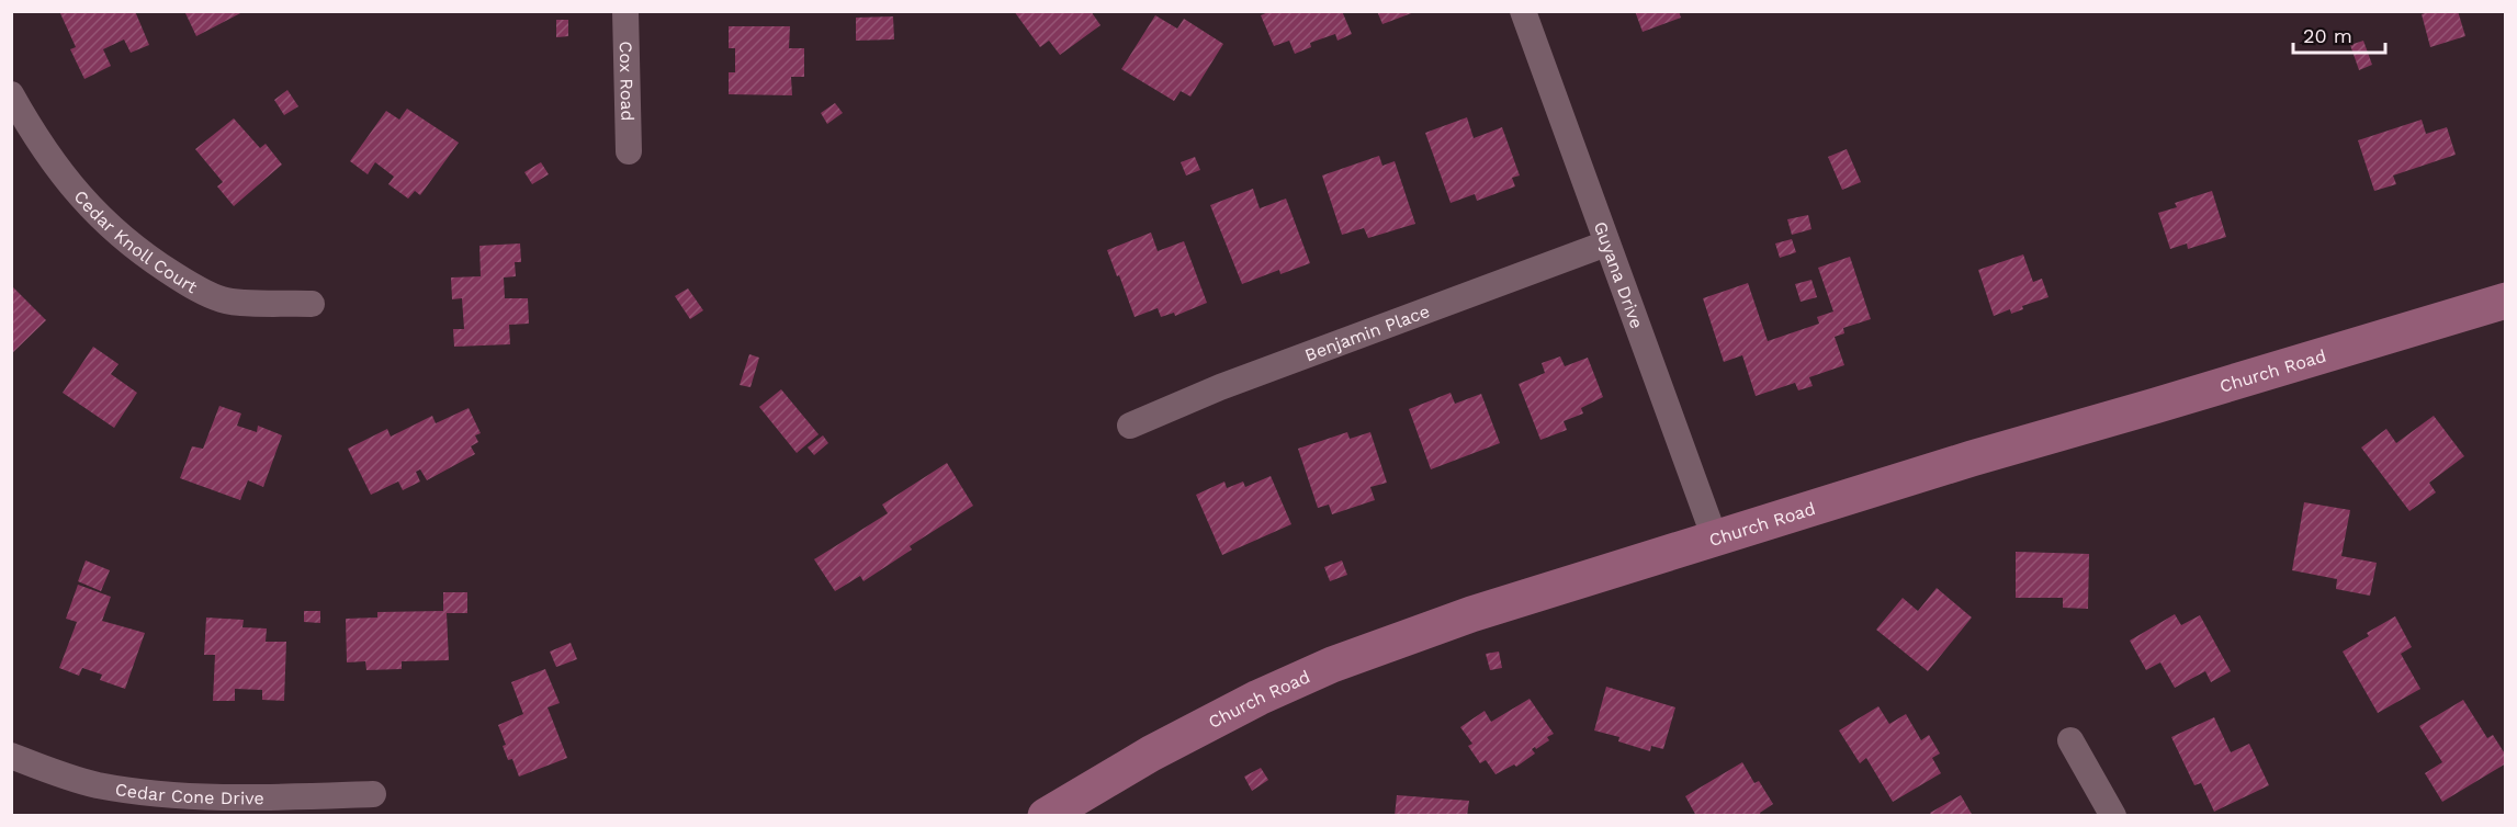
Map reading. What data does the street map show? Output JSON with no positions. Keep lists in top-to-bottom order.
{
  "streets": {
    "main road": ["Church Road"],
    "street": [
      "Cox Road",
      "Cedar Knoll Court",
      "Guyana Drive",
      "Benjamin Place",
      "Cedar Cone Drive"
    ]
  },
  "crossings": [
    ["Guyana Drive", "Benjamin Place"],
    ["Guyana Drive", "Church Road"]
  ],
  "scale_bar": "20 m"
}
